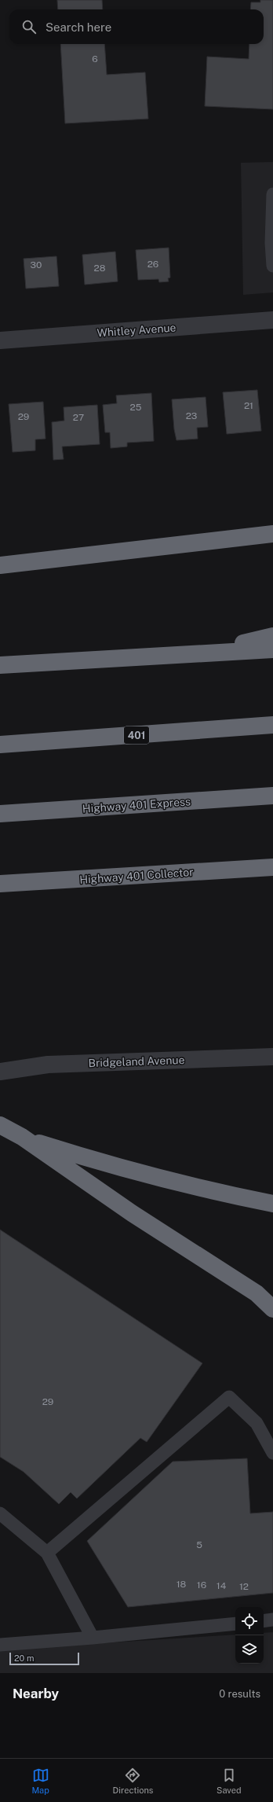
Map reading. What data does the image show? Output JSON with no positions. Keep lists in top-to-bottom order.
{
  "streets": {
    "highway": ["401", "Highway 401 Express", "Highway 401 Collector"],
    "street": ["Whitley Avenue", "Bridgeland Avenue"]
  },
  "house_numbers": [
    "6",
    "26",
    "30",
    "28",
    "21",
    "25",
    "23",
    "29",
    "27",
    "29",
    "5",
    "18",
    "16",
    "14",
    "12"
  ],
  "scale_bar": "20 m",
  "page": {
    "search": "Search here",
    "scale": "20 m",
    "heading": ["Nearby", "0 results"],
    "nav": ["Map", "Directions", "Saved"]
  }
}
